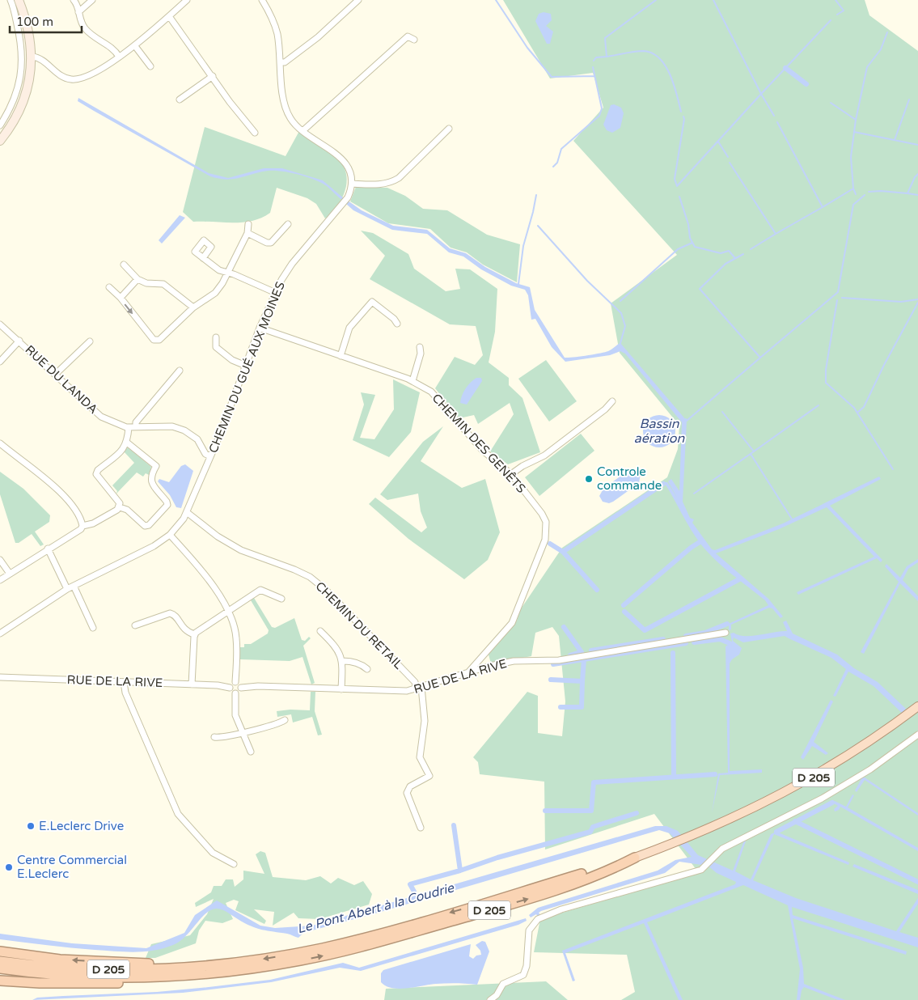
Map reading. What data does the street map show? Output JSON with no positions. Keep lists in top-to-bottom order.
{
  "streets": {
    "highway": ["D 205"],
    "street": [
      "CHEMIN DU GUÉ AUX MOINES",
      "RUE DU LANDA",
      "CHEMIN DES GENÊTS",
      "CHEMIN DU RETAIL",
      "RUE DE LA RIVE"
    ]
  },
  "crossings": [
    ["CHEMIN DU GUÉ AUX MOINES", "RUE DU LANDA"],
    ["CHEMIN DU GUÉ AUX MOINES", "CHEMIN DES GENÊTS"],
    ["CHEMIN DU GUÉ AUX MOINES", "CHEMIN DU RETAIL"],
    ["CHEMIN DES GENÊTS", "RUE DE LA RIVE"],
    ["CHEMIN DU RETAIL", "RUE DE LA RIVE"]
  ],
  "water": ["Bassin aération", "Le Pont Abert à la Coudrie"],
  "places": ["Controle commande", "E.Leclerc Drive", "Centre Commercial E.Leclerc"],
  "scale_bar": "100 m"
}
